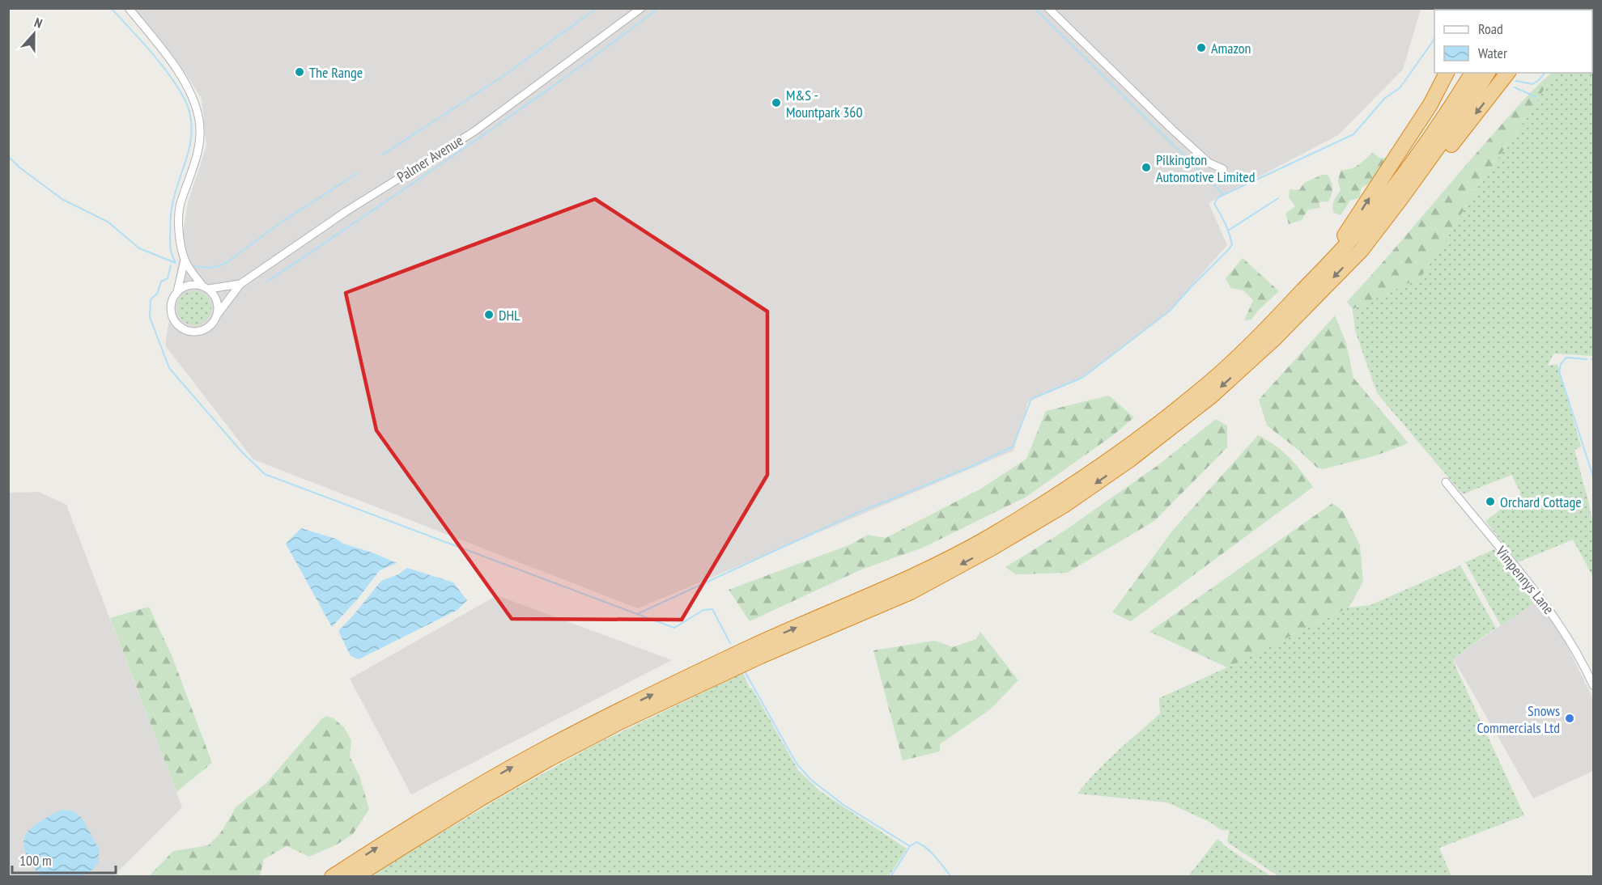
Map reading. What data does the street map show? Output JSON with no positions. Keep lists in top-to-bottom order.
{
  "streets": {
    "street": ["Palmer Avenue", "Vimpennys Lane"]
  },
  "places": [
    "Amazon",
    "The Range",
    "M&S - Mountpark 360",
    "Pilkington Automotive Limited",
    "DHL",
    "Orchard Cottage",
    "Snows Commercials Ltd"
  ],
  "legend": ["Road", "Water"],
  "scale_bar": "100 m",
  "north": "top"
}
